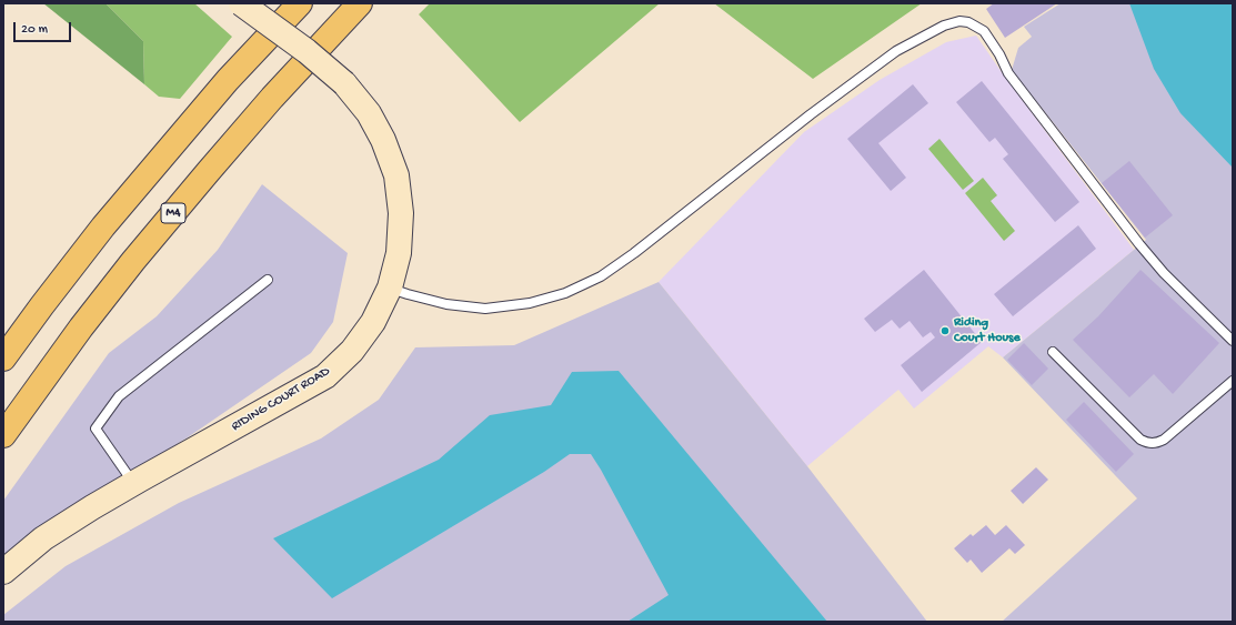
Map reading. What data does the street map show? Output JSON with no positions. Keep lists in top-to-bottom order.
{
  "streets": {
    "highway": ["M4"],
    "street": ["RIDING COURT ROAD"]
  },
  "places": ["Riding Court House"],
  "scale_bar": "20 m"
}
